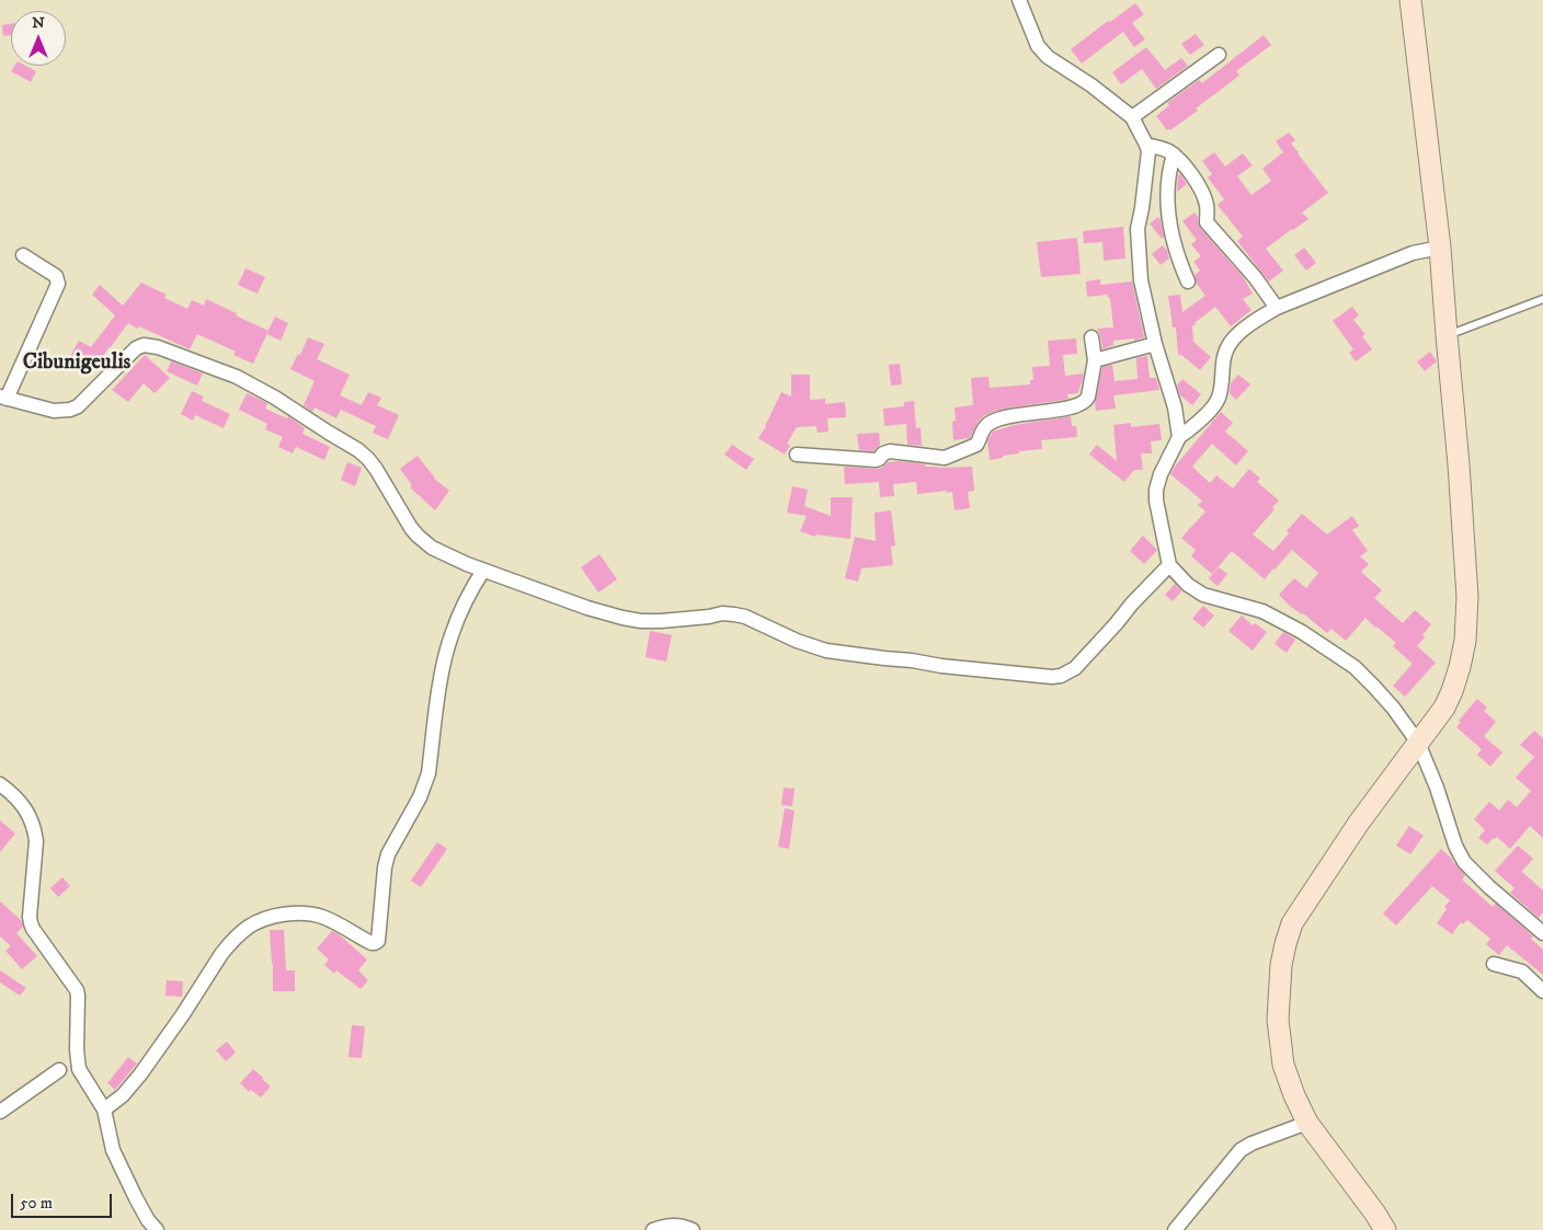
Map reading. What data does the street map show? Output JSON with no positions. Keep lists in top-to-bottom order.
{
  "districts": ["Cibunigeulis"],
  "scale_bar": "50 m",
  "north": "top"
}
